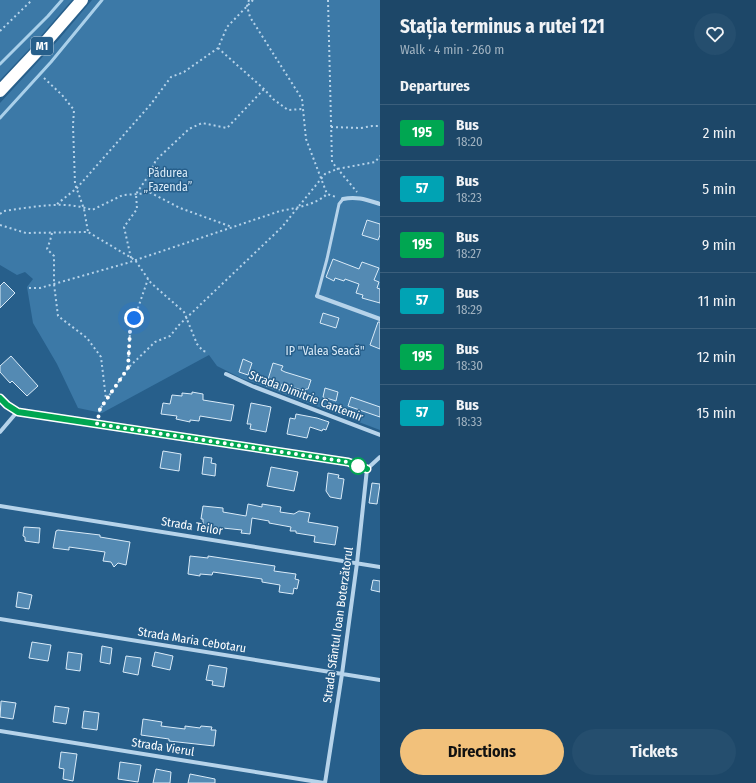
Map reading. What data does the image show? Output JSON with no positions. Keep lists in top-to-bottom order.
{
  "streets": {
    "highway": ["M1"],
    "street": [
      "Strada Dimitrie Cantemir",
      "Strada Teilor",
      "Strada Sfântul Ioan Boterzătorul",
      "Strada Maria Cebotaru",
      "Strada Vierul"
    ]
  },
  "crossings": [
    ["Strada Teilor", "Strada Sfântul Ioan Boterzătorul"],
    ["Strada Sfântul Ioan Boterzătorul", "Strada Maria Cebotaru"],
    ["Strada Sfântul Ioan Boterzătorul", "Strada Vierul"]
  ],
  "parks": ["Pădurea „Fazenda”", "IP \"Valea Seacă\""],
  "lines": ["bus line 195"],
  "page": {
    "heading": [
      ["Stația terminus a rutei 121", "Walk · 4 min · 260 m"],
      "Departures"
    ],
    "list": [
      {
        "mark": "195",
        "name": "Bus",
        "note": "18:20",
        "value": "2 min"
      },
      {
        "mark": "57",
        "name": "Bus",
        "note": "18:23",
        "value": "5 min"
      },
      {
        "mark": "195",
        "name": "Bus",
        "note": "18:27",
        "value": "9 min"
      },
      {
        "mark": "57",
        "name": "Bus",
        "note": "18:29",
        "value": "11 min"
      },
      {
        "mark": "195",
        "name": "Bus",
        "note": "18:30",
        "value": "12 min"
      },
      {
        "mark": "57",
        "name": "Bus",
        "note": "18:33",
        "value": "15 min"
      }
    ],
    "buttons": ["Directions", "Tickets"]
  }
}
